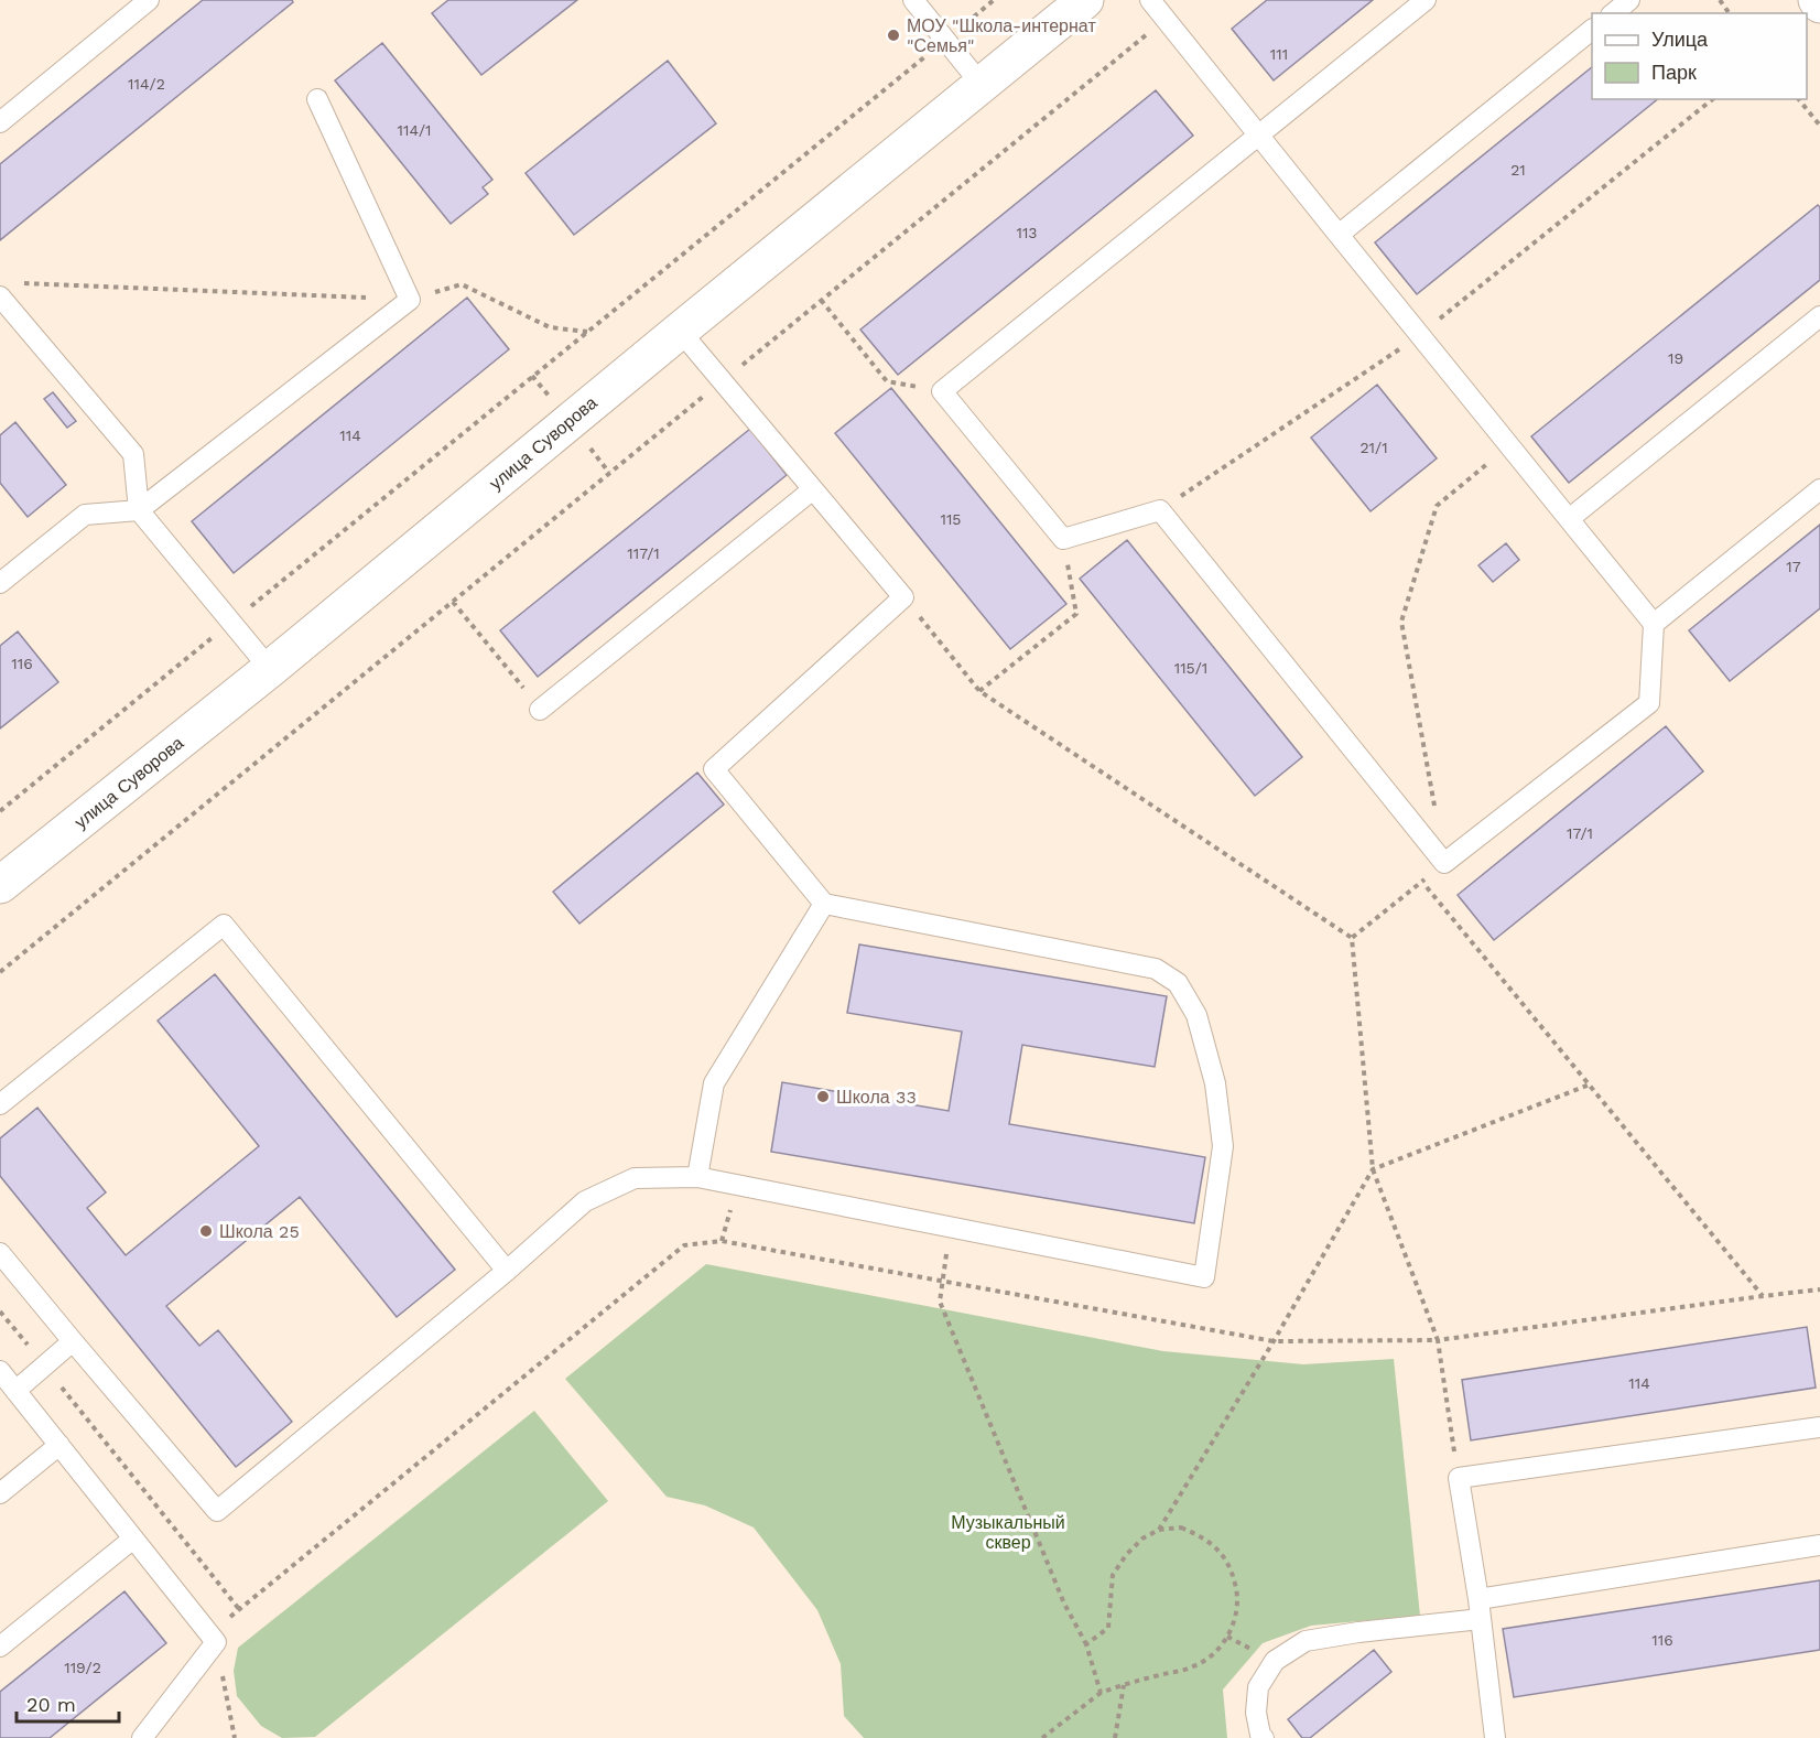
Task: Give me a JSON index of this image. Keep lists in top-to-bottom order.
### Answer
{
  "streets": {
    "main road": ["улица Суворова"]
  },
  "parks": ["Музыкальный сквер"],
  "places": ["МОУ \"Школа-интернат \"Семья\"", "Школа 33", "Школа 25"],
  "house_numbers": [
    "111",
    "114/2",
    "114/1",
    "21",
    "113",
    "19",
    "114",
    "21/1",
    "115",
    "117/1",
    "17",
    "116",
    "115/1",
    "17/1",
    "114",
    "116",
    "119/2"
  ],
  "legend": ["Улица", "Парк"],
  "scale_bar": "20 m"
}
